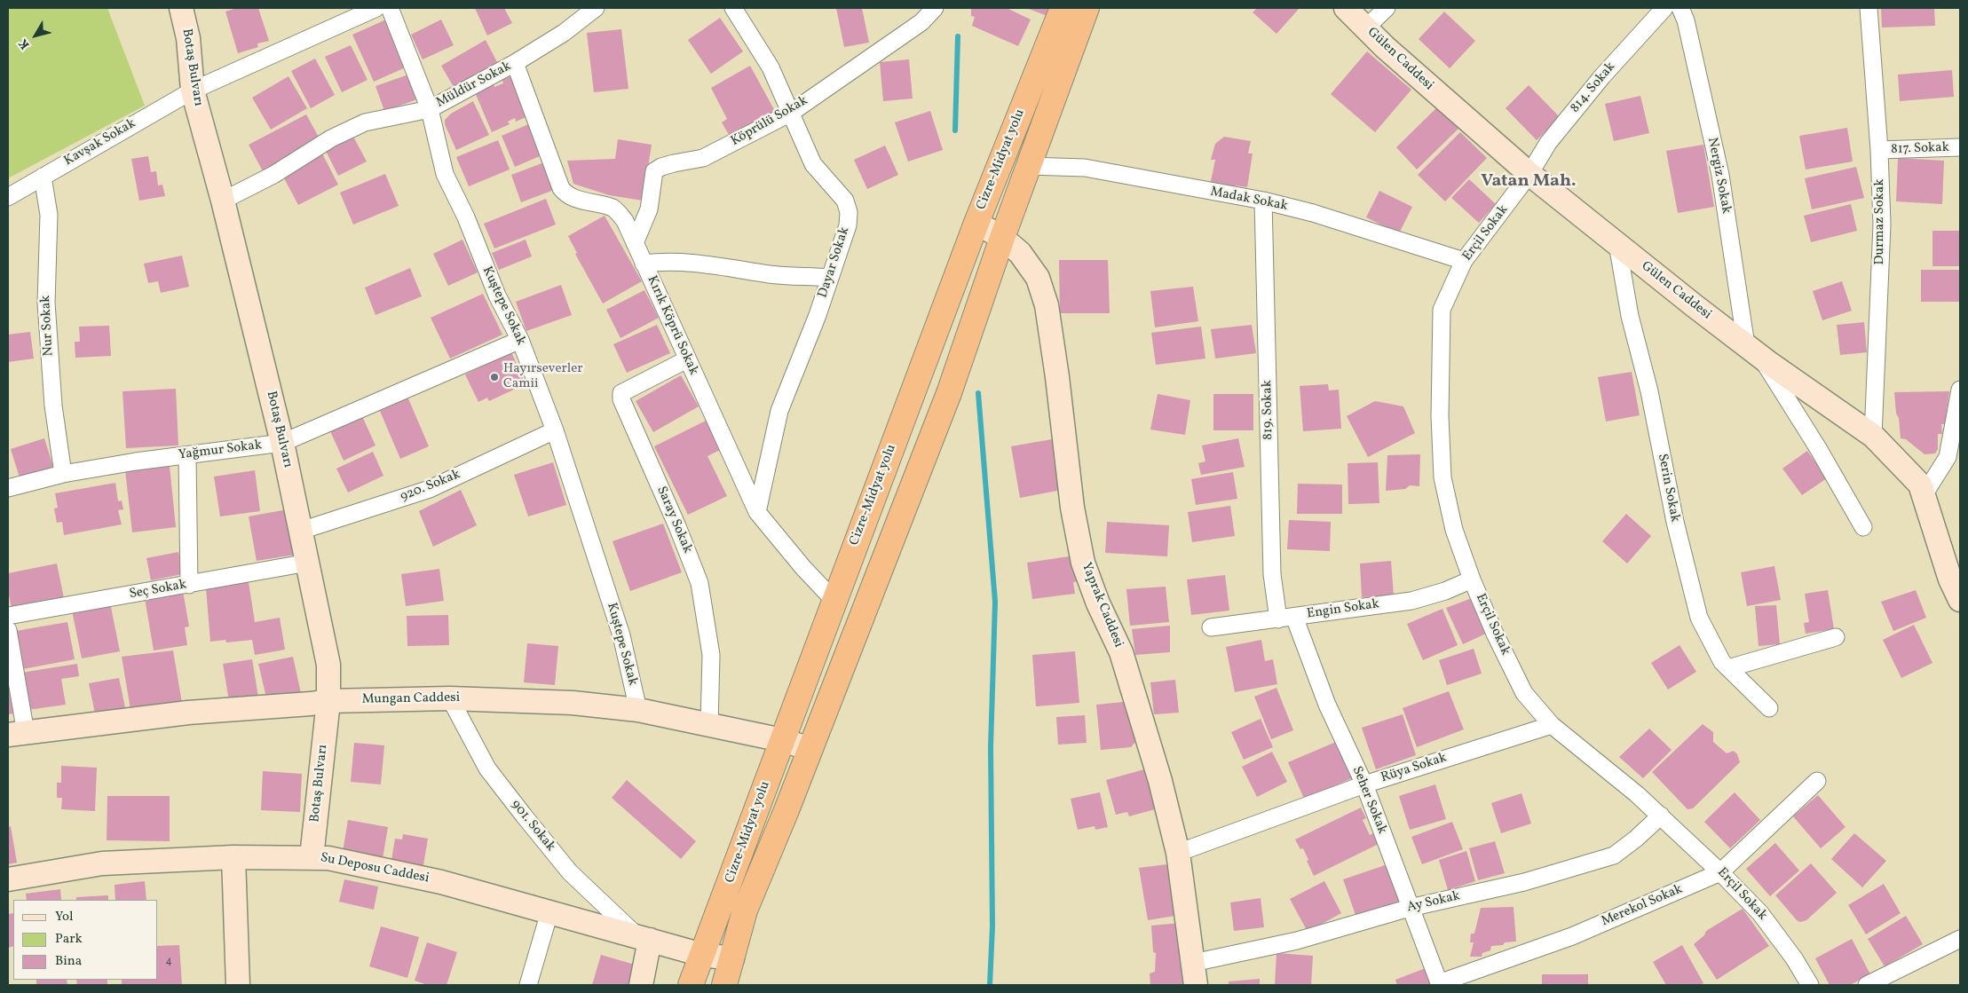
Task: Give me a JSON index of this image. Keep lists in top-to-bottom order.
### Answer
{
  "streets": {
    "highway": ["Cizre-Midyat yolu"],
    "street": [
      "Gülen Caddesi",
      "Botaş Bulvarı",
      "Müldür Sokak",
      "814. Sokak",
      "Köprülü Sokak",
      "Kavşak Sokak",
      "817. Sokak",
      "Nergiz Sokak",
      "Madak Sokak",
      "Durmaz Sokak",
      "Erçil Sokak",
      "Dayar Sokak",
      "Kuştepe Sokak",
      "Nur Sokak",
      "Kırık Köprü Sokak",
      "819. Sokak",
      "Yağmur Sokak",
      "920. Sokak",
      "Serin Sokak",
      "Saray Sokak",
      "Seç Sokak",
      "Yaprak Caddesi",
      "Engin Sokak",
      "Mungan Caddesi",
      "Rüya Sokak",
      "Seher Sokak",
      "901. Sokak",
      "Su Deposu Caddesi",
      "Ay Sokak",
      "Merekol Sokak"
    ]
  },
  "crossings": [
    ["Gülen Caddesi", "814. Sokak"],
    ["Gülen Caddesi", "Nergiz Sokak"],
    ["Gülen Caddesi", "Durmaz Sokak"],
    ["Gülen Caddesi", "Erçil Sokak"],
    ["Gülen Caddesi", "Serin Sokak"],
    ["Botaş Bulvarı", "Müldür Sokak"],
    ["Botaş Bulvarı", "Kavşak Sokak"],
    ["Botaş Bulvarı", "Yağmur Sokak"],
    ["Botaş Bulvarı", "920. Sokak"],
    ["Botaş Bulvarı", "Seç Sokak"],
    ["Botaş Bulvarı", "Mungan Caddesi"],
    ["Botaş Bulvarı", "Su Deposu Caddesi"],
    ["Müldür Sokak", "Kuştepe Sokak"],
    ["Müldür Sokak", "Kırık Köprü Sokak"],
    ["814. Sokak", "Erçil Sokak"],
    ["Köprülü Sokak", "Dayar Sokak"],
    ["Köprülü Sokak", "Kırık Köprü Sokak"],
    ["Kavşak Sokak", "Nur Sokak"],
    ["817. Sokak", "Durmaz Sokak"],
    ["Cizre-Midyat yolu", "Madak Sokak"],
    ["Cizre-Midyat yolu", "Kırık Köprü Sokak"],
    ["Cizre-Midyat yolu", "Yaprak Caddesi"],
    ["Cizre-Midyat yolu", "Mungan Caddesi"],
    ["Cizre-Midyat yolu", "Su Deposu Caddesi"],
    ["Madak Sokak", "Erçil Sokak"],
    ["Madak Sokak", "819. Sokak"],
    ["Erçil Sokak", "Engin Sokak"],
    ["Erçil Sokak", "Rüya Sokak"],
    ["Erçil Sokak", "Ay Sokak"],
    ["Erçil Sokak", "Merekol Sokak"],
    ["Dayar Sokak", "Kırık Köprü Sokak"],
    ["Kuştepe Sokak", "Yağmur Sokak"],
    ["Kuştepe Sokak", "920. Sokak"],
    ["Kuştepe Sokak", "Mungan Caddesi"],
    ["Nur Sokak", "Yağmur Sokak"],
    ["Kırık Köprü Sokak", "Saray Sokak"],
    ["819. Sokak", "Engin Sokak"],
    ["819. Sokak", "Seher Sokak"],
    ["Saray Sokak", "Mungan Caddesi"],
    ["Yaprak Caddesi", "Rüya Sokak"],
    ["Yaprak Caddesi", "Ay Sokak"],
    ["Engin Sokak", "Seher Sokak"],
    ["Mungan Caddesi", "901. Sokak"],
    ["Rüya Sokak", "Seher Sokak"],
    ["Seher Sokak", "Ay Sokak"],
    ["Seher Sokak", "Merekol Sokak"],
    ["901. Sokak", "Su Deposu Caddesi"]
  ],
  "districts": ["Vatan Mah."],
  "places": ["Hayırseverler Camii"],
  "house_numbers": ["4"],
  "legend": ["Yol", "Park", "Bina"],
  "north": "bottom left"
}
